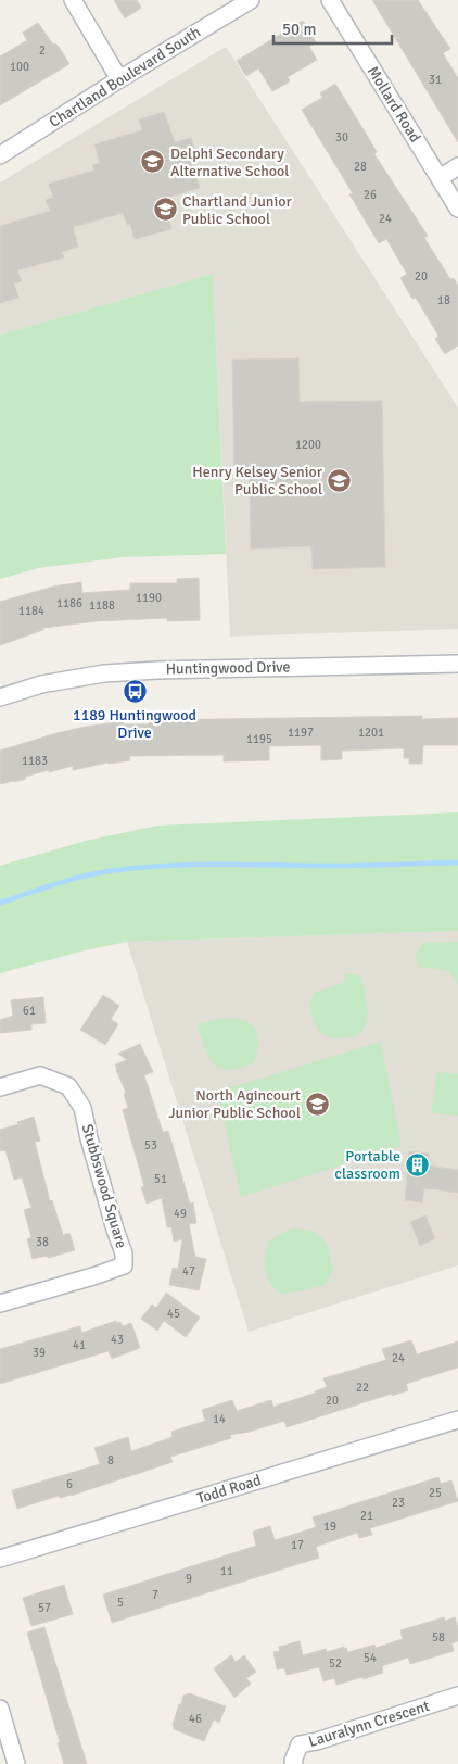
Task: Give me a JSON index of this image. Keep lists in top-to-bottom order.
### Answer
{
  "streets": {
    "street": [
      "Chartland Boulevard South",
      "Mollard Road",
      "Huntingwood Drive",
      "Stubbswood Square",
      "Todd Road",
      "Lauralynn Crescent"
    ]
  },
  "places": {
    "school or university": [
      "Delphi Secondary Alternative School",
      "Chartland Junior Public School",
      "Henry Kelsey Senior Public School",
      "North Agincourt Junior Public School"
    ],
    "bus stop": ["1189 Huntingwood Drive"],
    "building": ["Portable classroom"]
  },
  "house_numbers": [
    "2",
    "100",
    "31",
    "30",
    "28",
    "26",
    "24",
    "20",
    "18",
    "1200",
    "1190",
    "1186",
    "1188",
    "1184",
    "1197",
    "1201",
    "1195",
    "1183",
    "61",
    "53",
    "51",
    "49",
    "38",
    "47",
    "45",
    "43",
    "41",
    "39",
    "24",
    "22",
    "20",
    "14",
    "8",
    "6",
    "25",
    "23",
    "21",
    "19",
    "17",
    "11",
    "9",
    "7",
    "5",
    "57",
    "58",
    "54",
    "52",
    "46"
  ],
  "scale_bar": "50 m"
}
